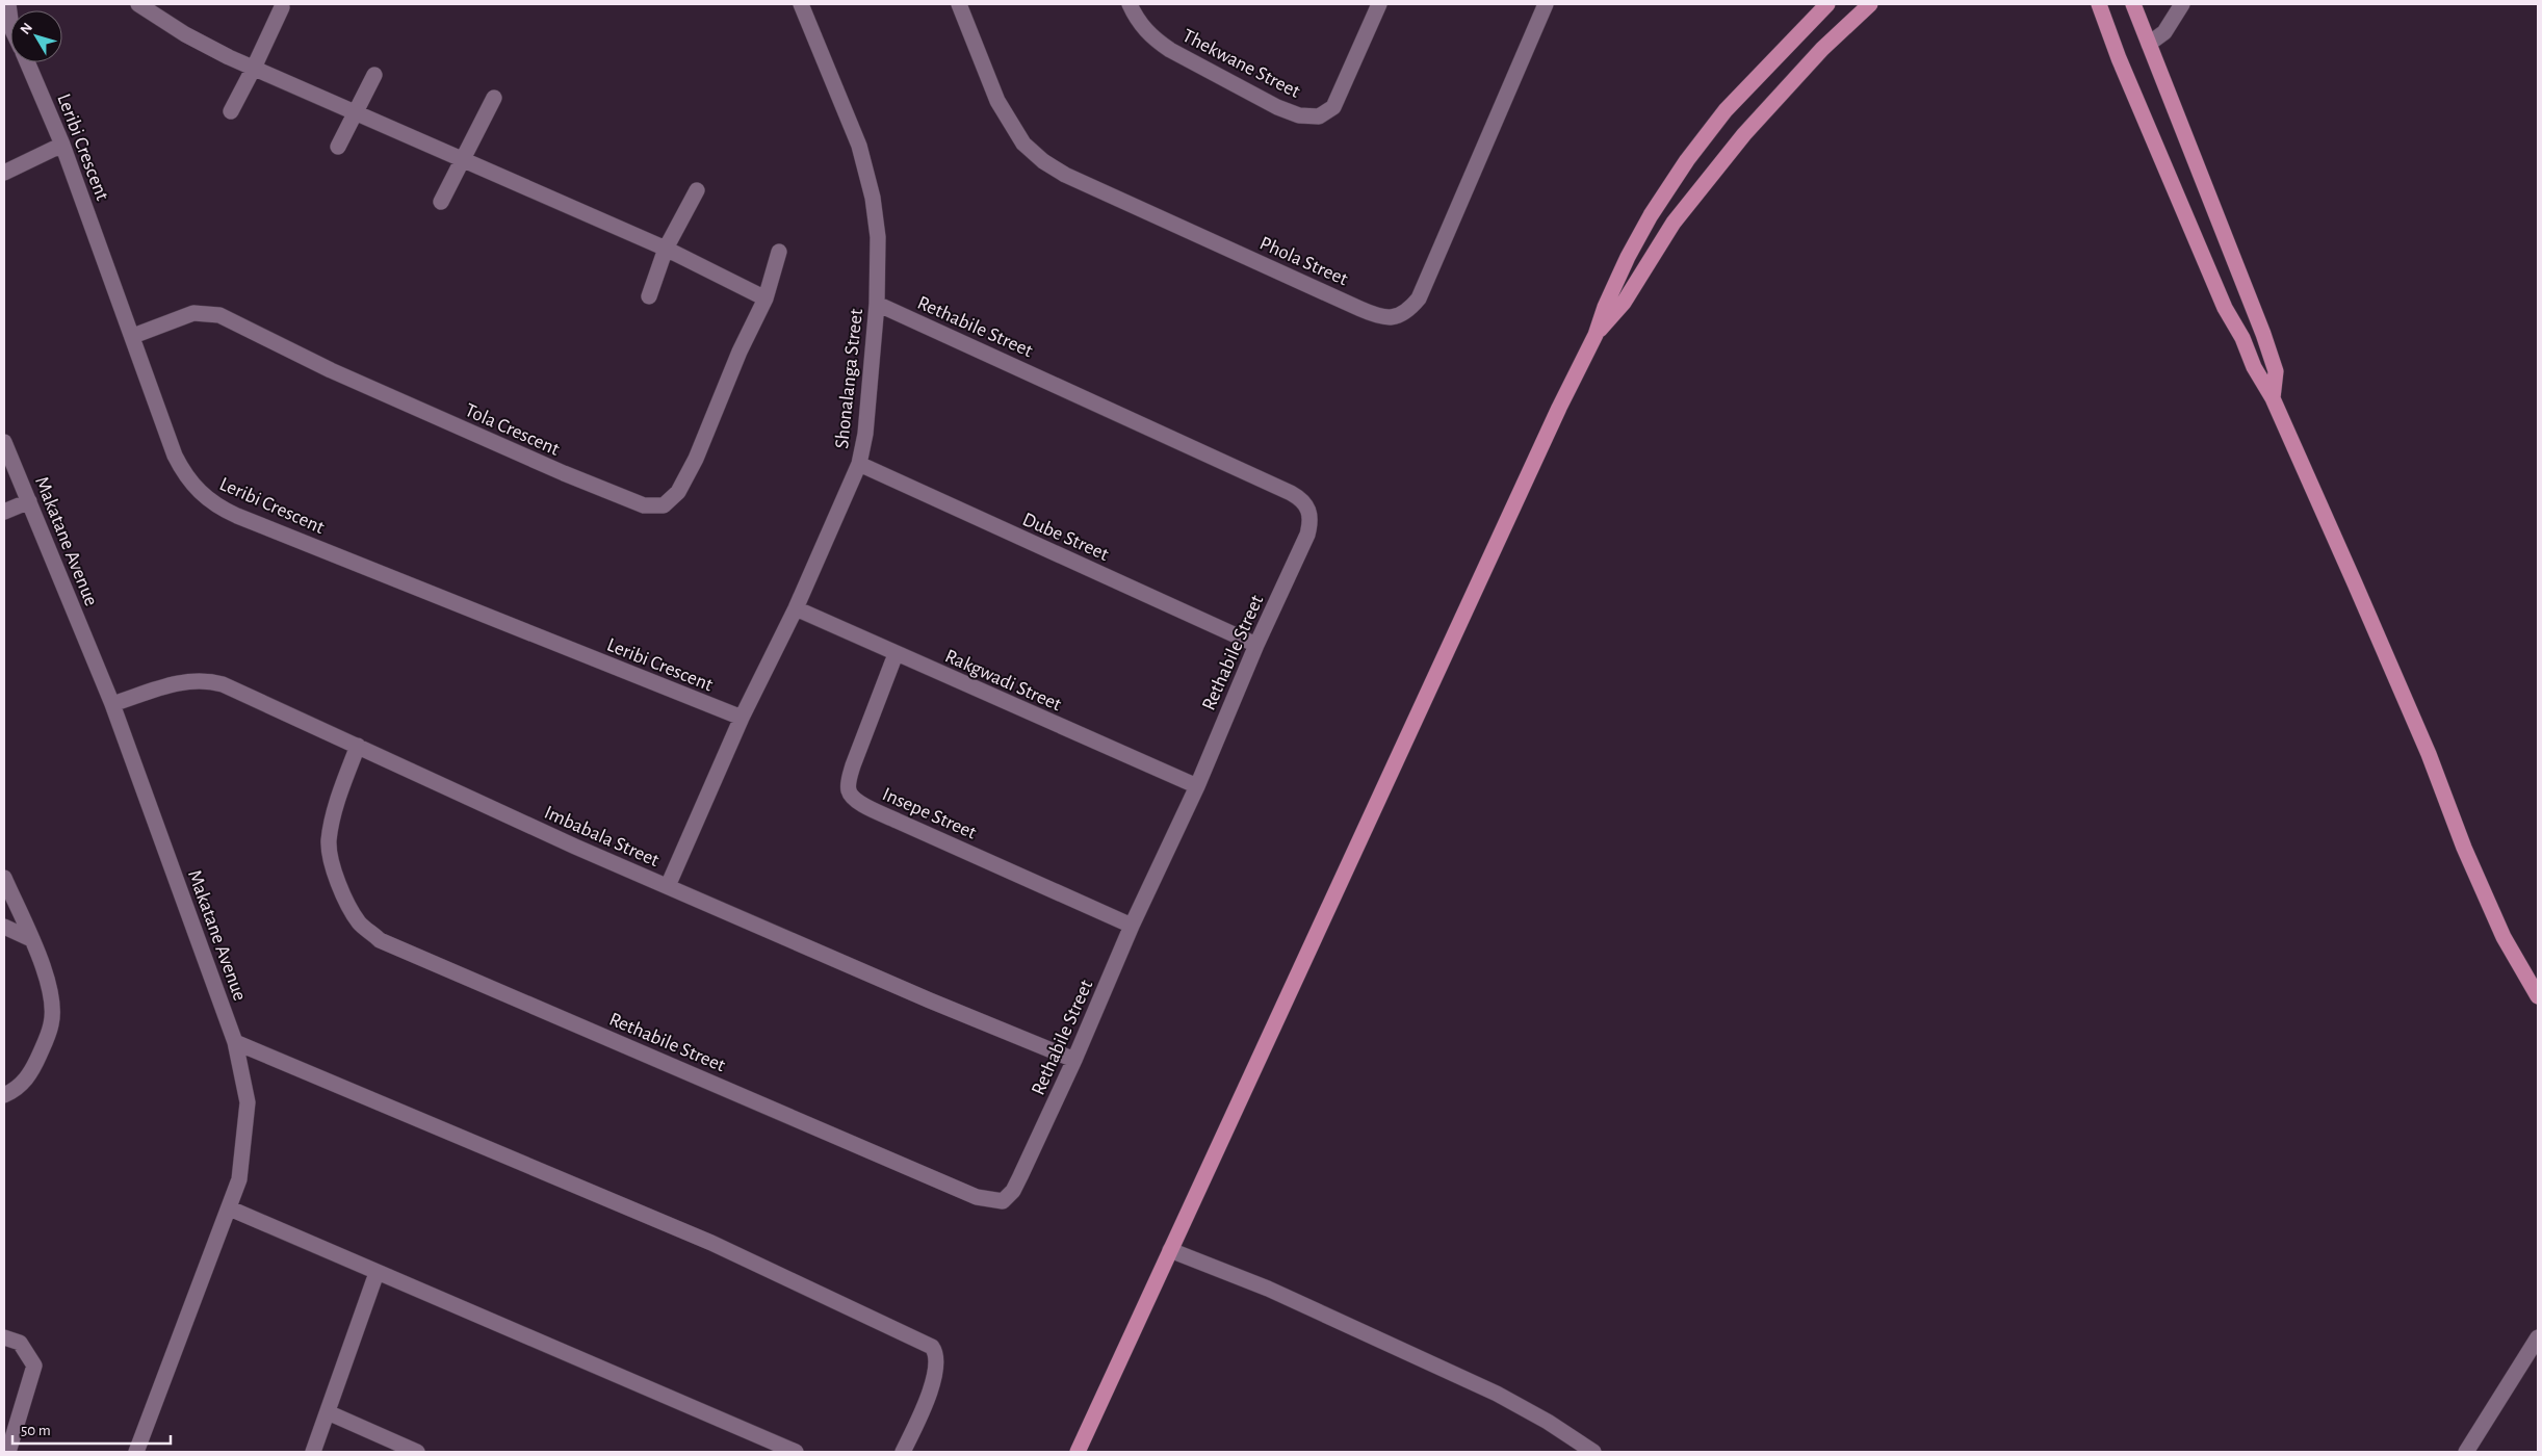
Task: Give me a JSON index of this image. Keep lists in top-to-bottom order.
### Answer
{
  "streets": {
    "street": [
      "Thekwane Street",
      "Leribi Crescent",
      "Phola Street",
      "Rethabile Street",
      "Shonalanga Street",
      "Tola Crescent",
      "Dube Street",
      "Makatane Avenue",
      "Rakgwadi Street",
      "Insepe Street",
      "Imbabala Street"
    ]
  },
  "crossings": [
    ["Leribi Crescent", "Shonalanga Street"],
    ["Leribi Crescent", "Tola Crescent"],
    ["Rethabile Street", "Shonalanga Street"],
    ["Rethabile Street", "Dube Street"],
    ["Rethabile Street", "Rakgwadi Street"],
    ["Rethabile Street", "Insepe Street"],
    ["Rethabile Street", "Imbabala Street"],
    ["Shonalanga Street", "Dube Street"],
    ["Shonalanga Street", "Rakgwadi Street"],
    ["Shonalanga Street", "Imbabala Street"],
    ["Makatane Avenue", "Imbabala Street"],
    ["Rakgwadi Street", "Insepe Street"]
  ],
  "scale_bar": "50 m",
  "north": "top left"
}
